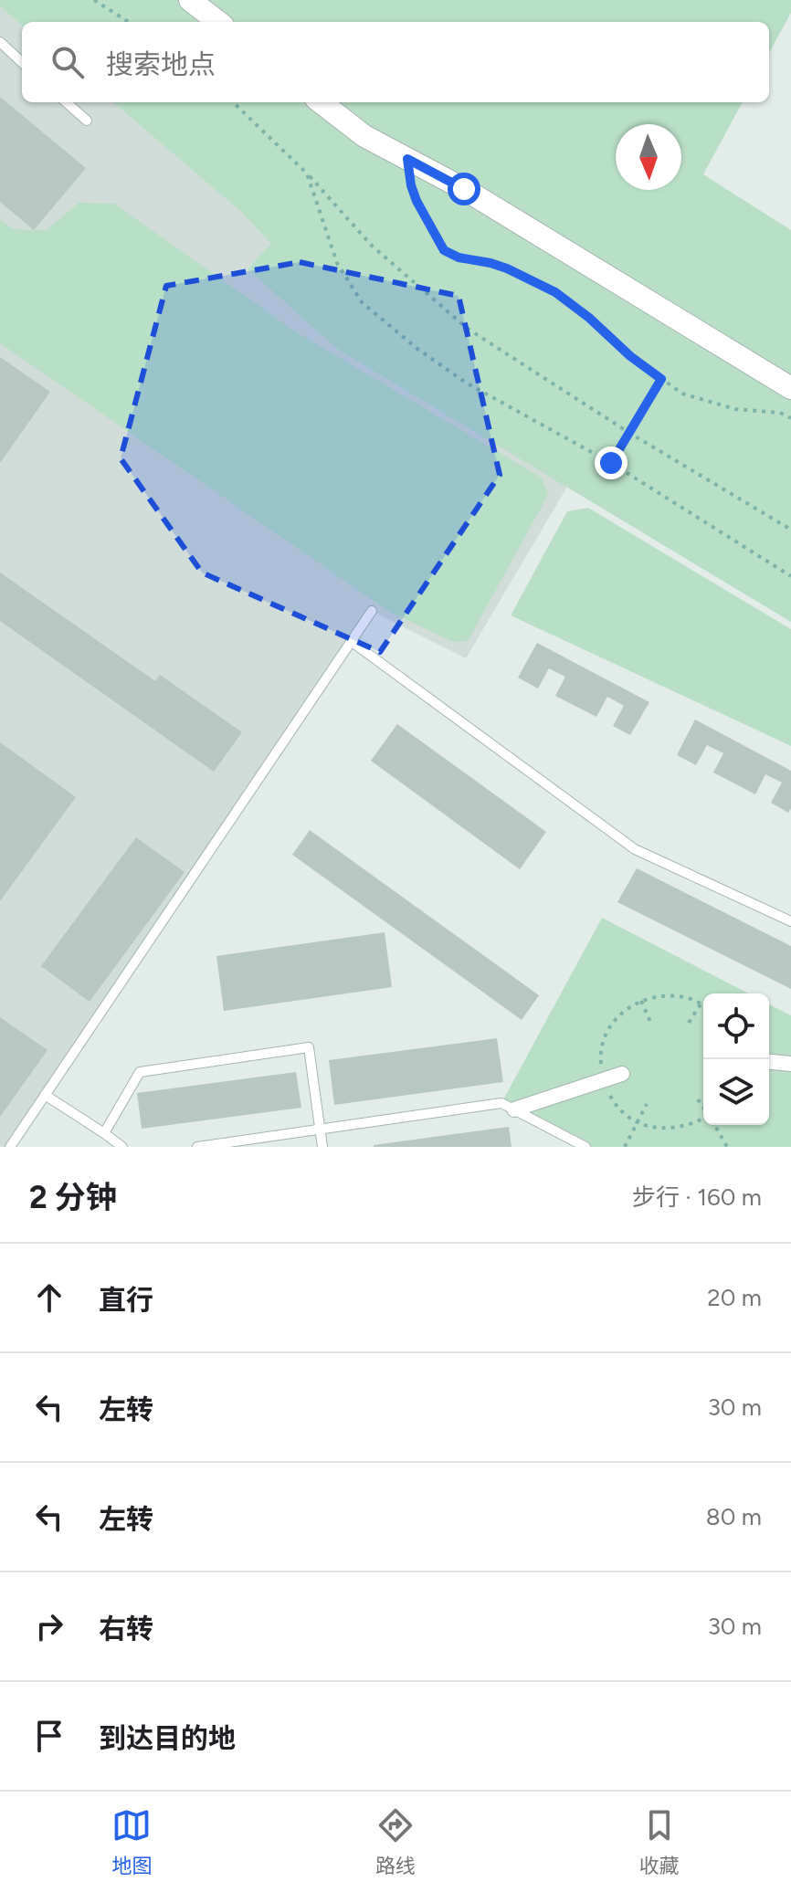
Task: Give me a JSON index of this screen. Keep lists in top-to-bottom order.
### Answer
{
  "north": "bottom",
  "page": {
    "search": "搜索地点",
    "heading": ["2 分钟", "步行 · 160 m"],
    "list": [
      ["直行", "20 m"],
      ["左转", "30 m"],
      ["左转", "80 m"],
      ["右转", "30 m"],
      "到达目的地"
    ],
    "nav": ["地图", "路线", "收藏"]
  }
}
